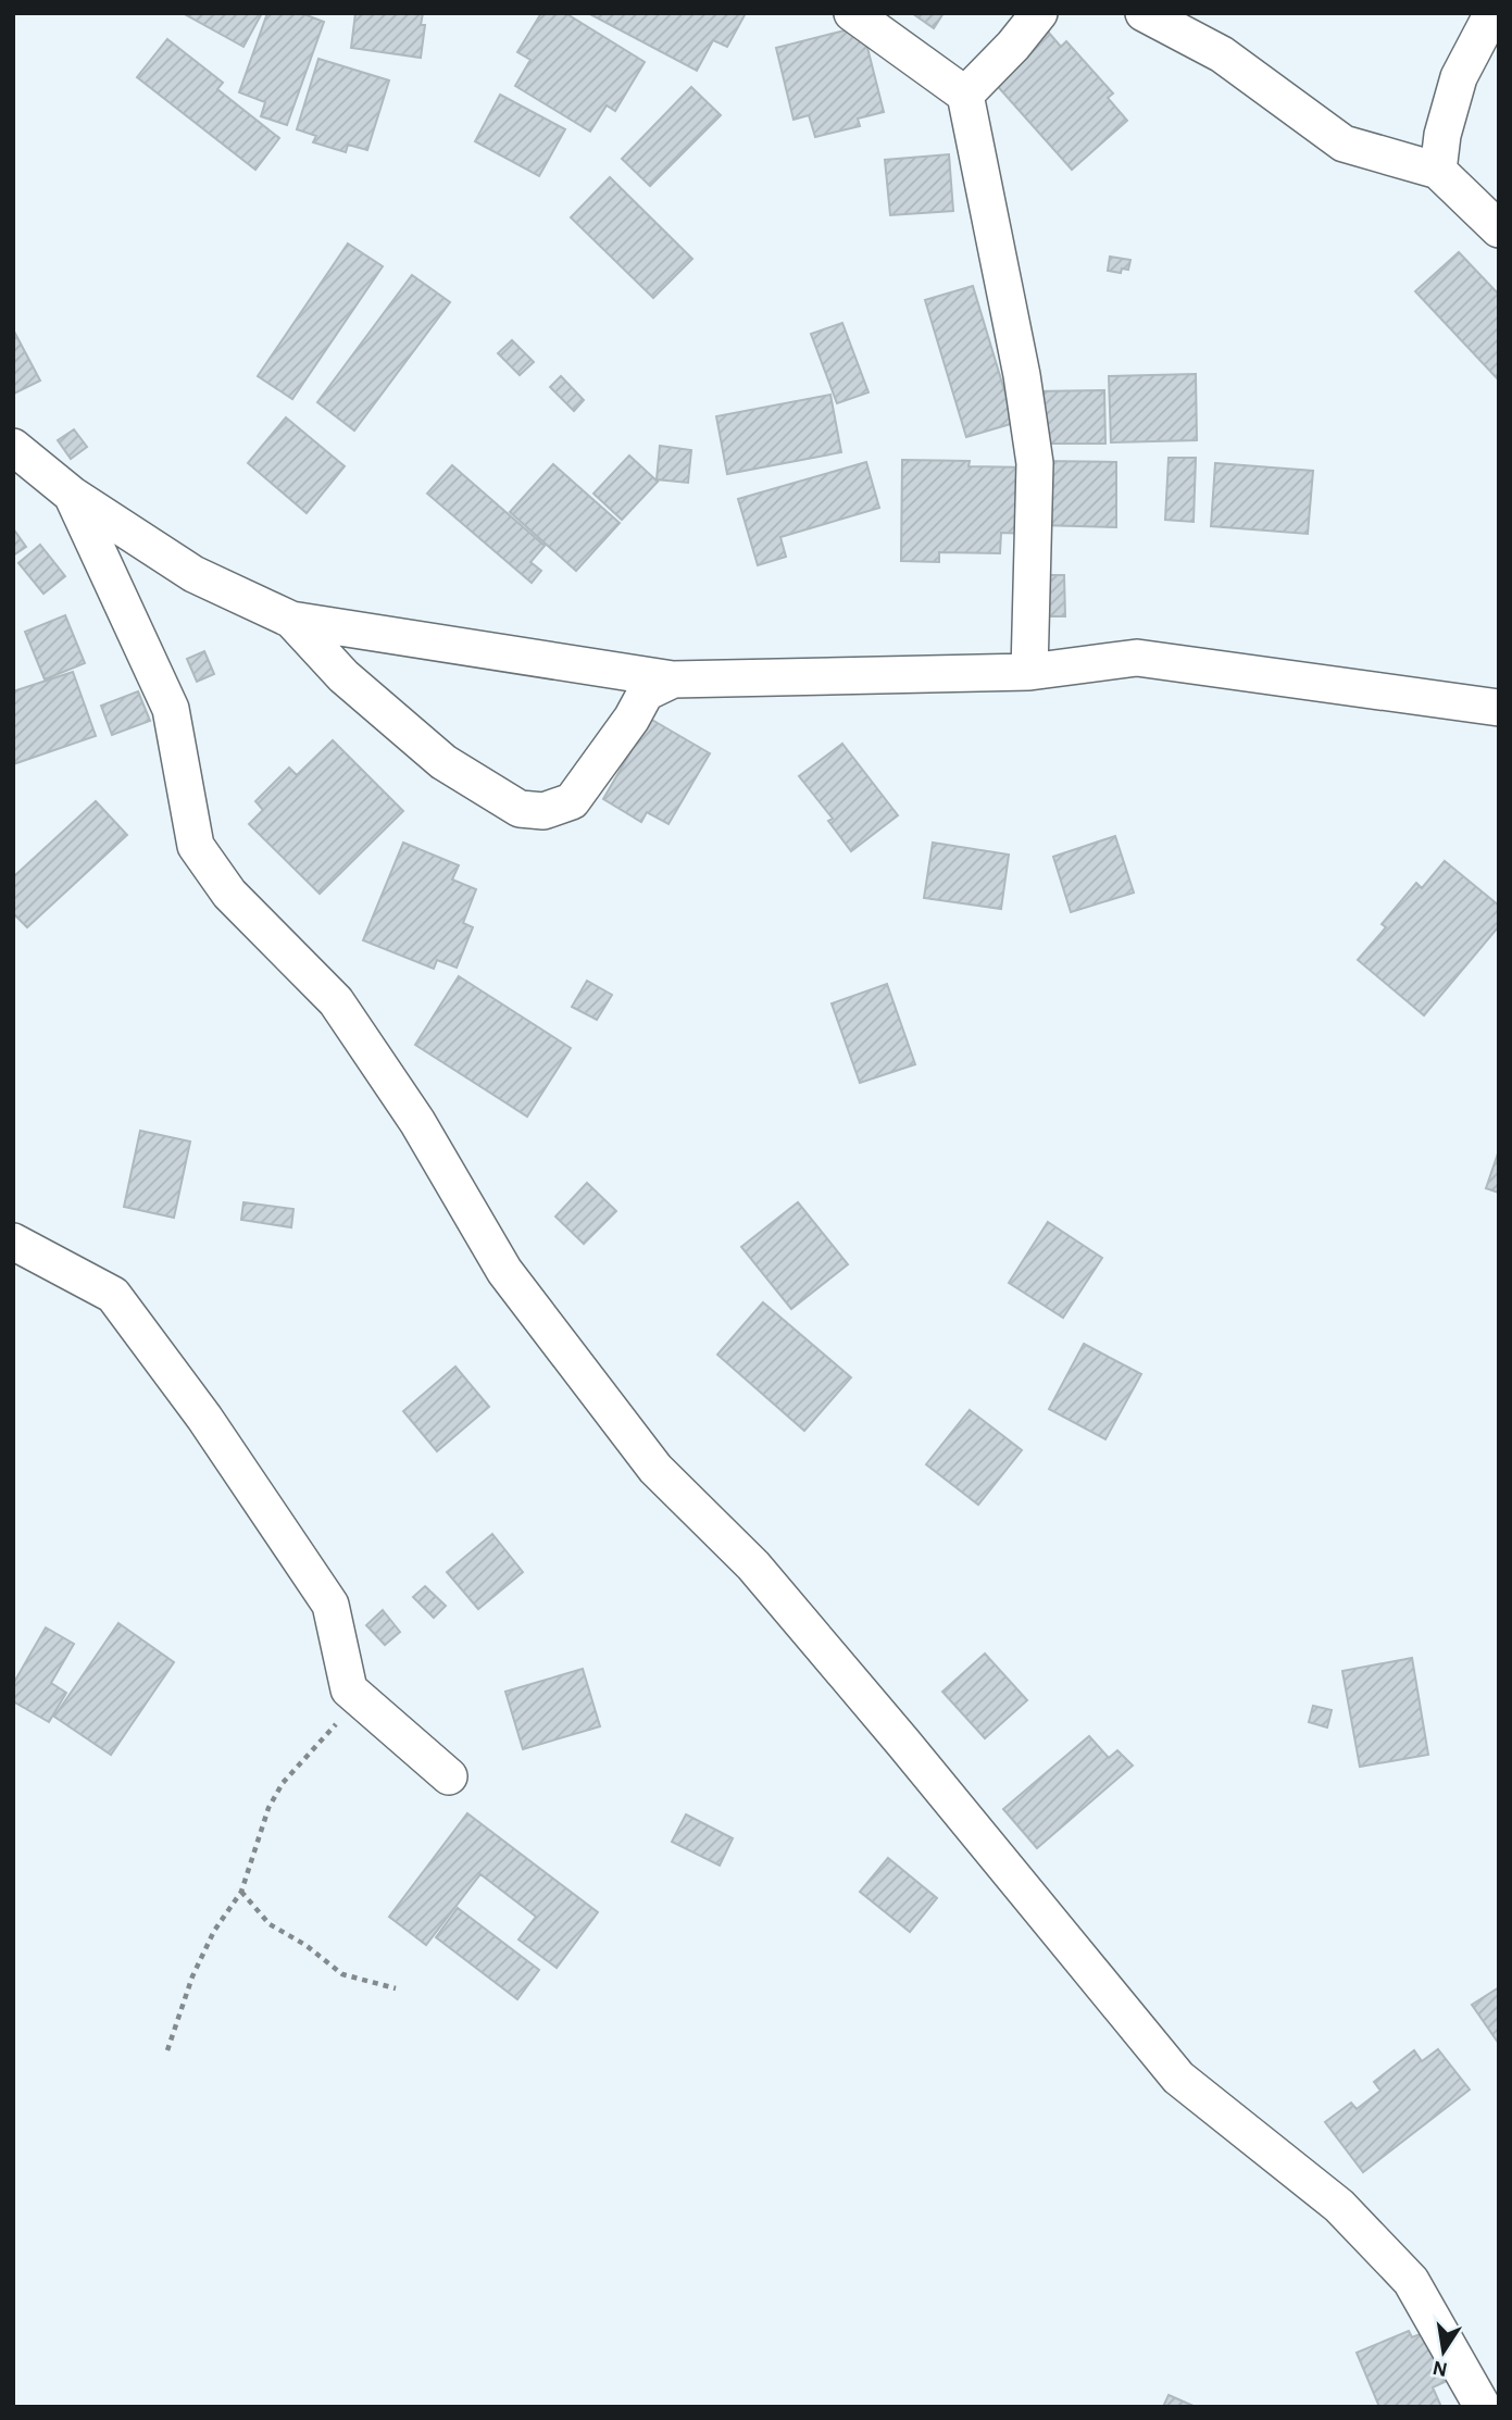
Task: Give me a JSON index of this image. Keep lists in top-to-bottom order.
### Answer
{
  "north": "bottom"
}
